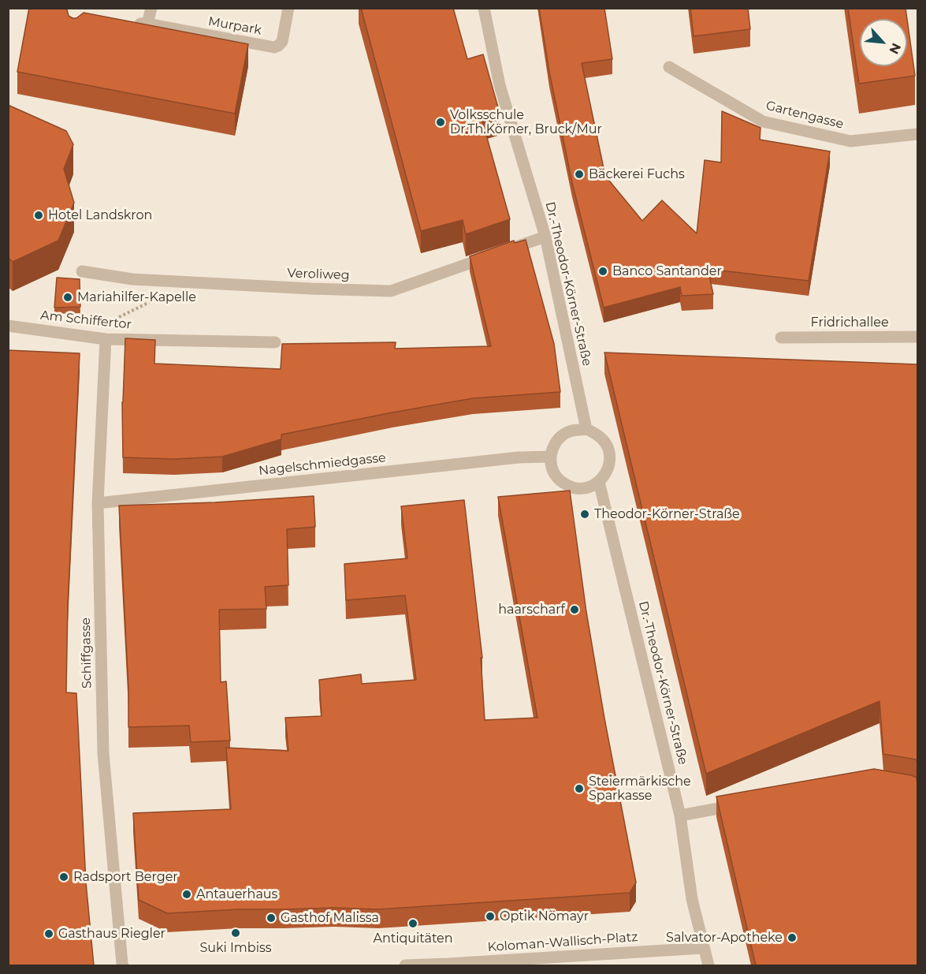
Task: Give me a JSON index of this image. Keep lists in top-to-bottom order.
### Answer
{
  "streets": {
    "street": [
      "Murpark",
      "Gartengasse",
      "Veroliweg",
      "Dr.-Theodor-Körner-Straße",
      "Am Schiffertor",
      "Fridrichallee",
      "Nagelschmiedgasse",
      "Schiffgasse",
      "Koloman-Wallisch-Platz"
    ]
  },
  "crossings": [
    ["Veroliweg", "Dr.-Theodor-Körner-Straße"],
    ["Dr.-Theodor-Körner-Straße", "Nagelschmiedgasse"],
    ["Dr.-Theodor-Körner-Straße", "Koloman-Wallisch-Platz"],
    ["Am Schiffertor", "Schiffgasse"],
    ["Nagelschmiedgasse", "Schiffgasse"]
  ],
  "places": [
    "Volksschule Dr.Th.Körner, Bruck/Mur",
    "Bäckerei Fuchs",
    "Hotel Landskron",
    "Banco Santander",
    "Mariahilfer-Kapelle",
    "Theodor-Körner-Straße",
    "haarscharf",
    "Steiermärkische Sparkasse",
    "Radsport Berger",
    "Antauerhaus",
    "Optik Nömayr",
    "Gasthof Malissa",
    "Antiquitäten",
    "Suki Imbiss",
    "Gasthaus Riegler",
    "Salvator-Apotheke"
  ],
  "north": "bottom right"
}
